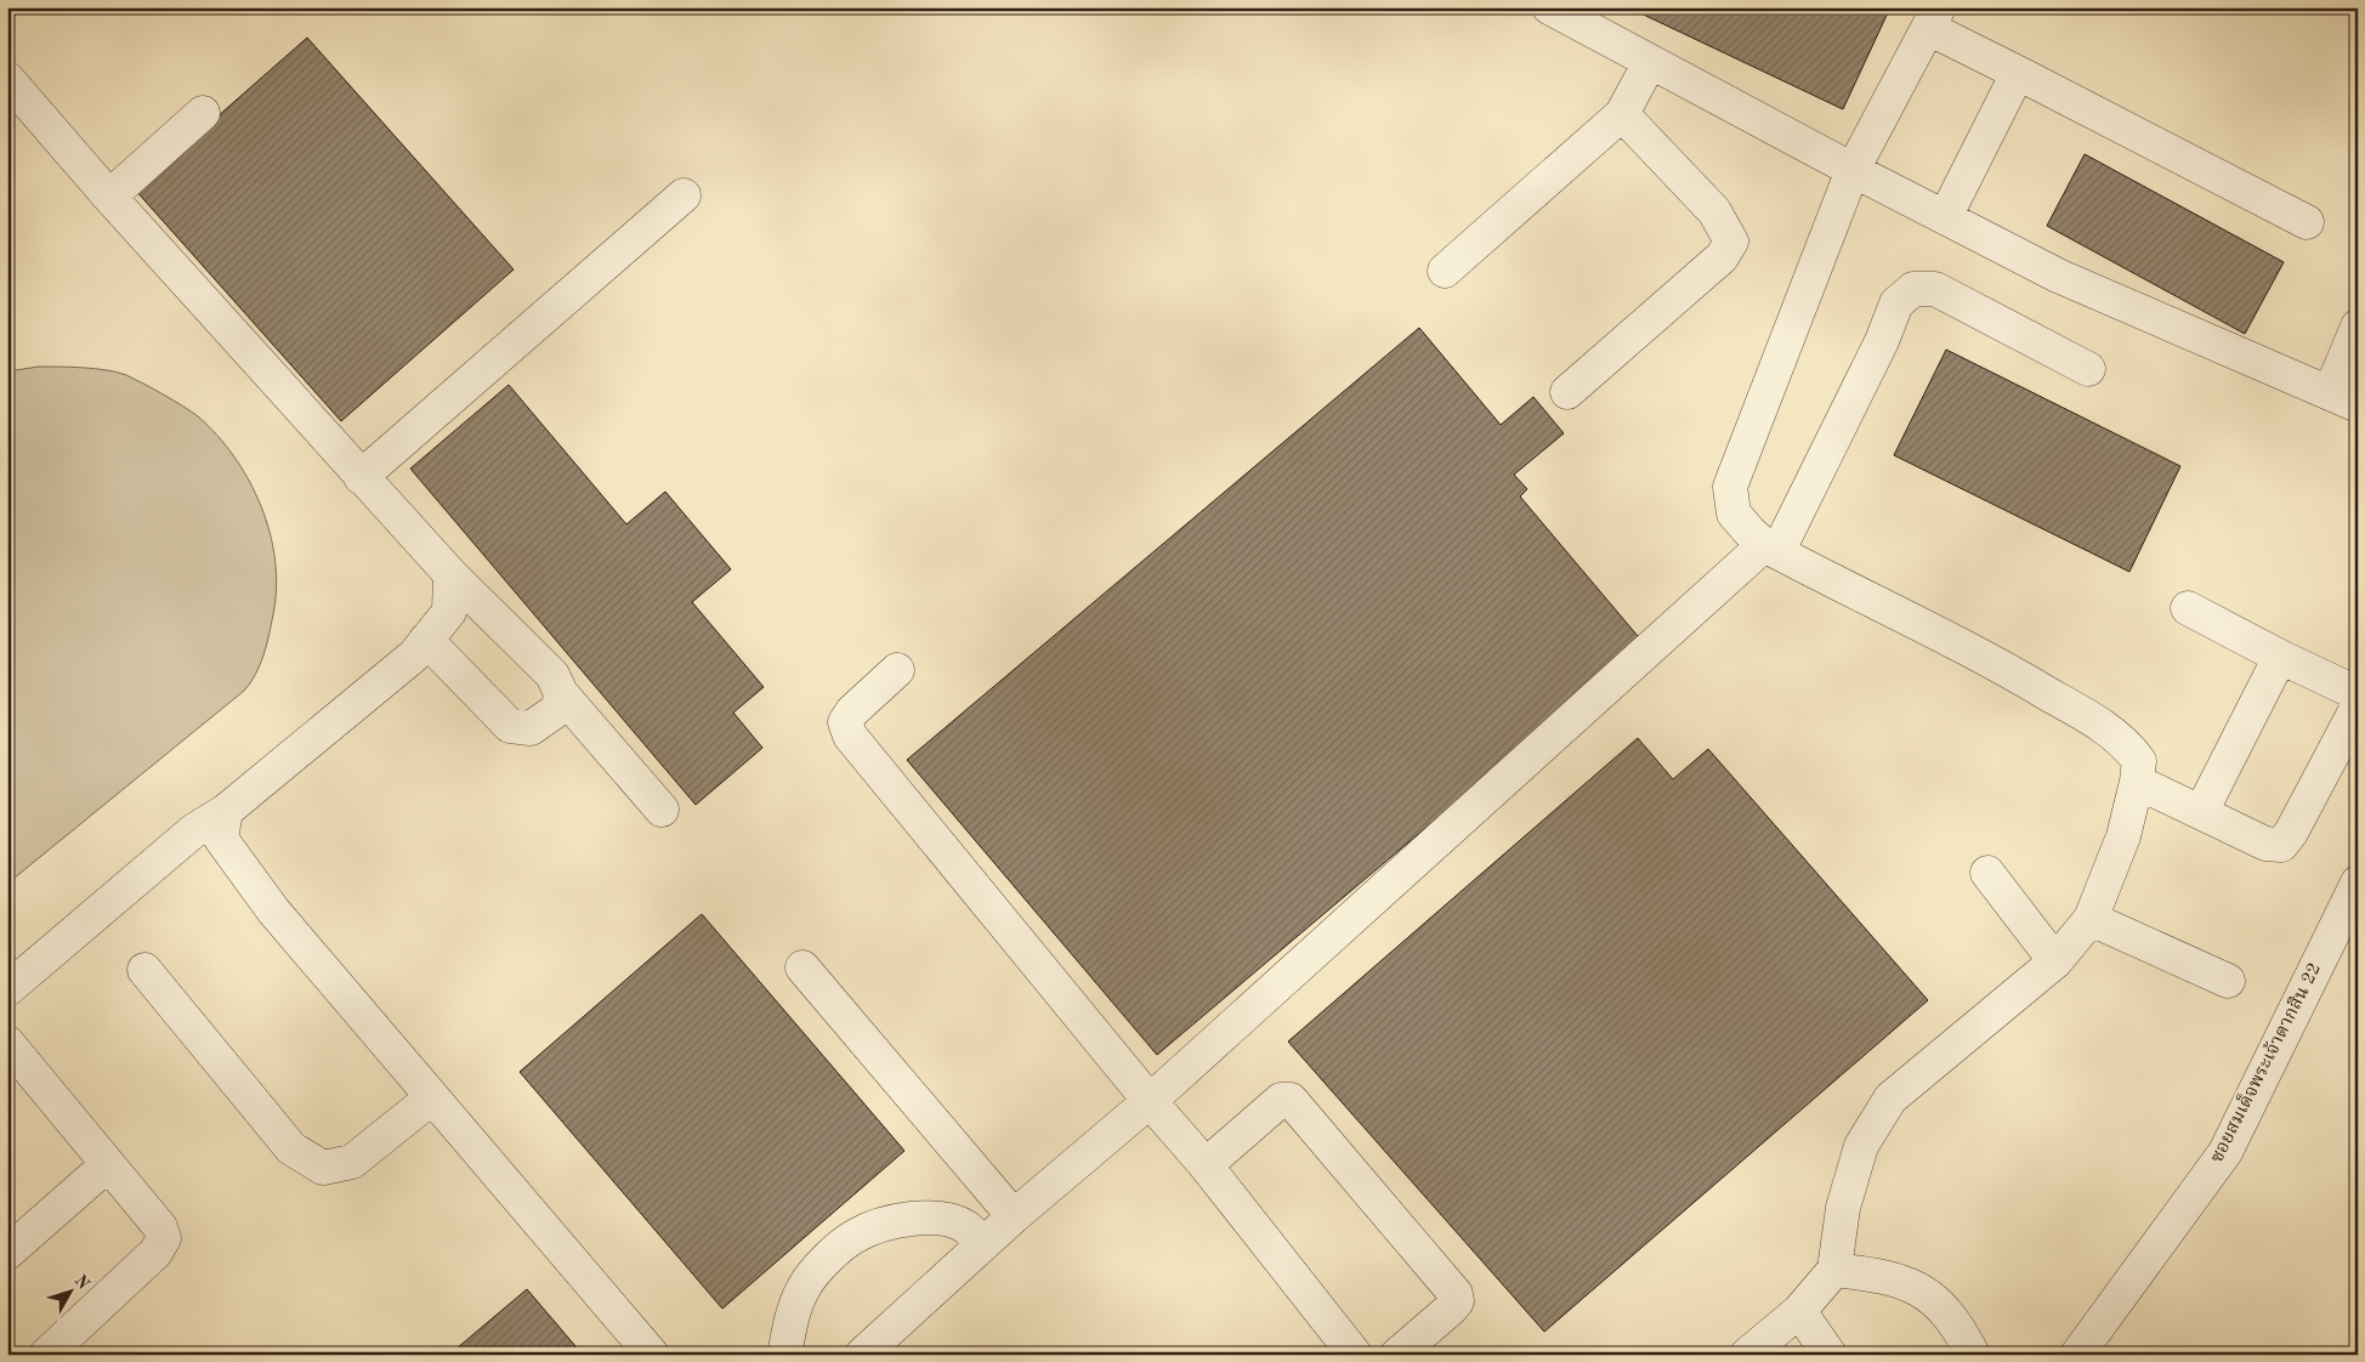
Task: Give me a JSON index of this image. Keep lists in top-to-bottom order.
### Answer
{
  "streets": {
    "street": ["ซอยสมเด็จพระเจ้าตากสิน 22"]
  },
  "north": "top right"
}
